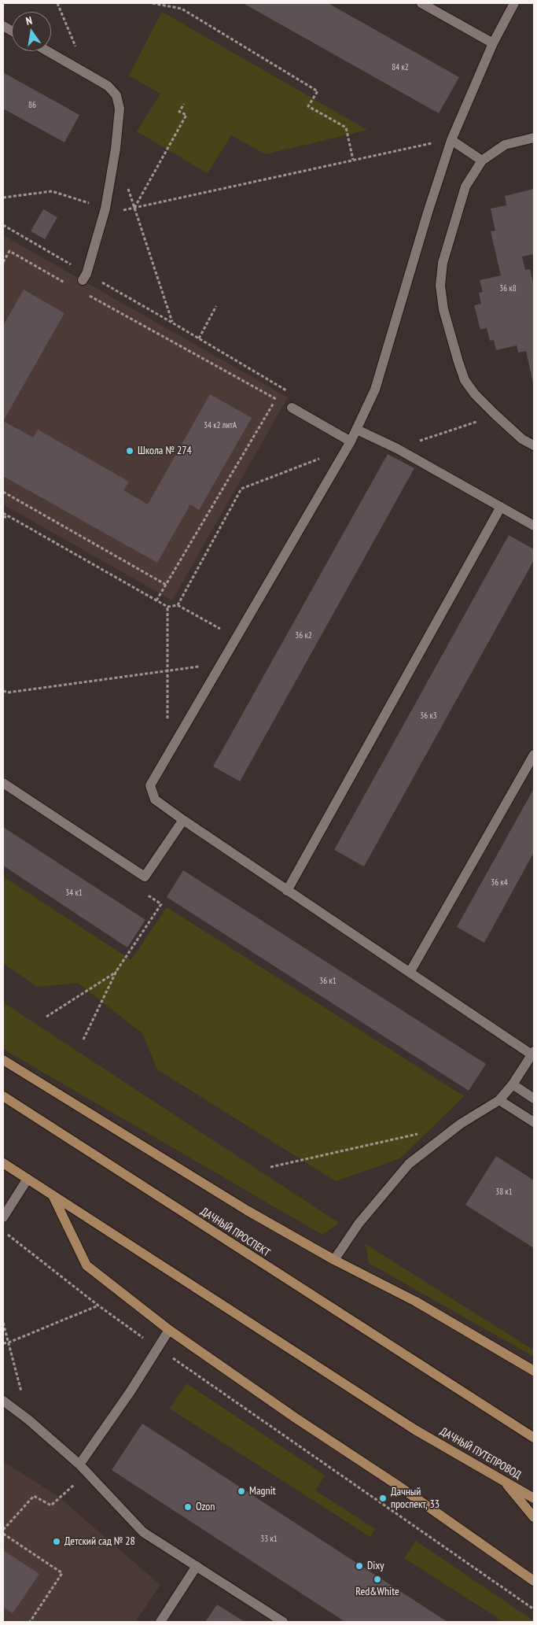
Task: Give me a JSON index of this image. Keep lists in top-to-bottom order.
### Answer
{
  "streets": {
    "main road": ["ДАЧНЫЙ ПРОСПЕКТ", "ДАЧНЫЙ ПУТЕПРОВОД"]
  },
  "places": [
    "Школа № 274",
    "Magnit",
    "Дачный проспект, 33",
    "Ozon",
    "Детский сад № 28",
    "Dixy",
    "Red&White"
  ],
  "house_numbers": [
    "84 к2",
    "86",
    "36 к8",
    "34 к2 литА",
    "36 к2",
    "36 к3",
    "36 к4",
    "34 к1",
    "36 к1",
    "38 к1",
    "33 к1"
  ],
  "north": "top"
}
